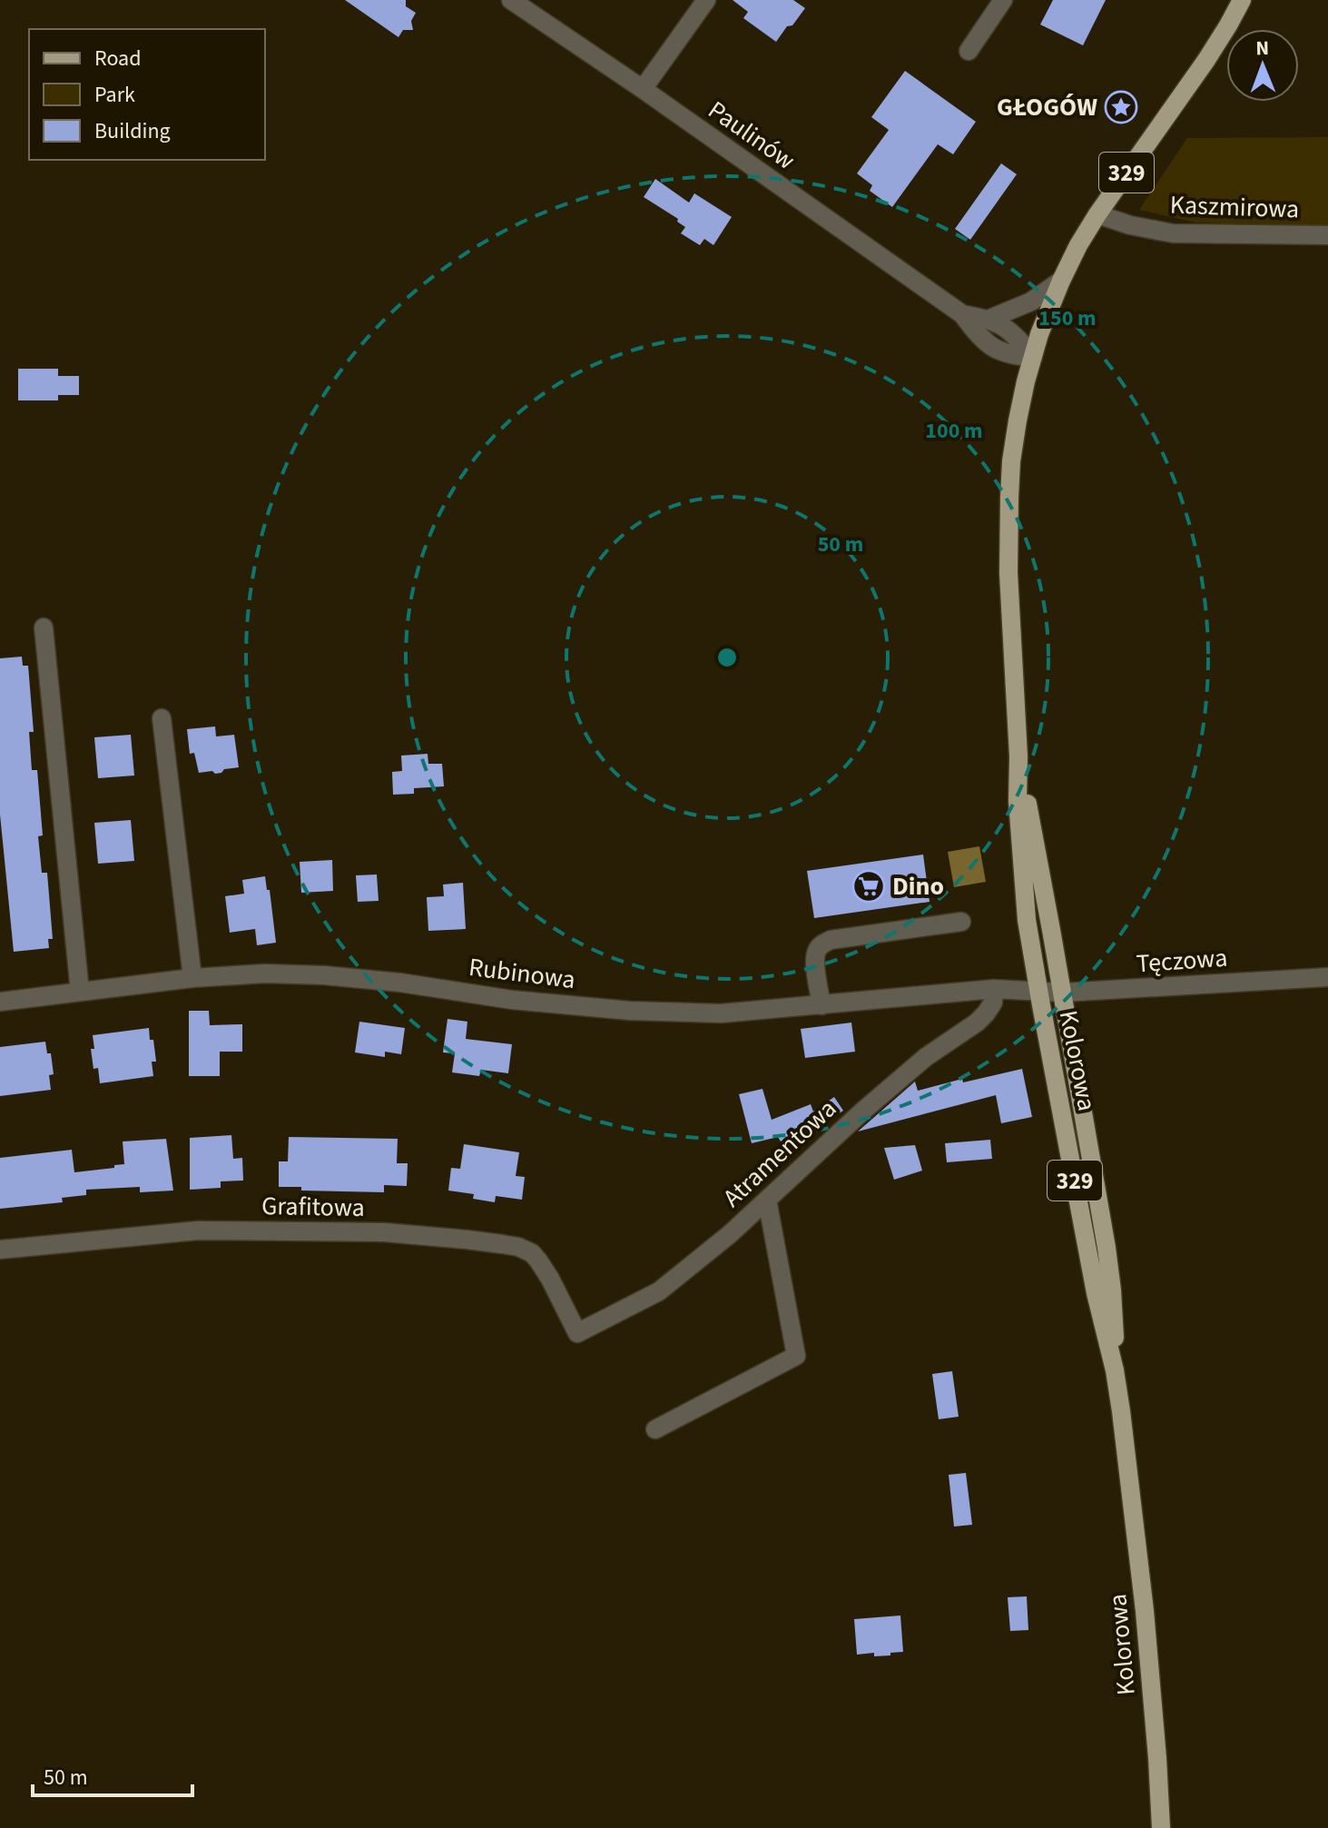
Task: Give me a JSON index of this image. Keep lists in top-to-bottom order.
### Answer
{
  "streets": {
    "main road": ["329", "Kolorowa"],
    "street": [
      "Paulinów",
      "Kaszmirowa",
      "Tęczowa",
      "Rubinowa",
      "Atramentowa",
      "Grafitowa"
    ]
  },
  "crossings": [
    ["Paulinów", "329"],
    ["Paulinów", "Kolorowa"],
    ["329", "Kaszmirowa"],
    ["329", "Kolorowa"],
    ["Tęczowa", "Rubinowa"],
    ["Tęczowa", "Kolorowa"],
    ["Rubinowa", "Kolorowa"],
    ["Rubinowa", "Atramentowa"],
    ["Atramentowa", "Grafitowa"]
  ],
  "places": {
    "place": ["GŁOGÓW"],
    "supermarket": ["Dino"]
  },
  "legend": ["Road", "Park", "Building"],
  "scale_bar": "50 m",
  "north": "top",
  "rings": ["150 m", "100 m", "50 m"]
}
